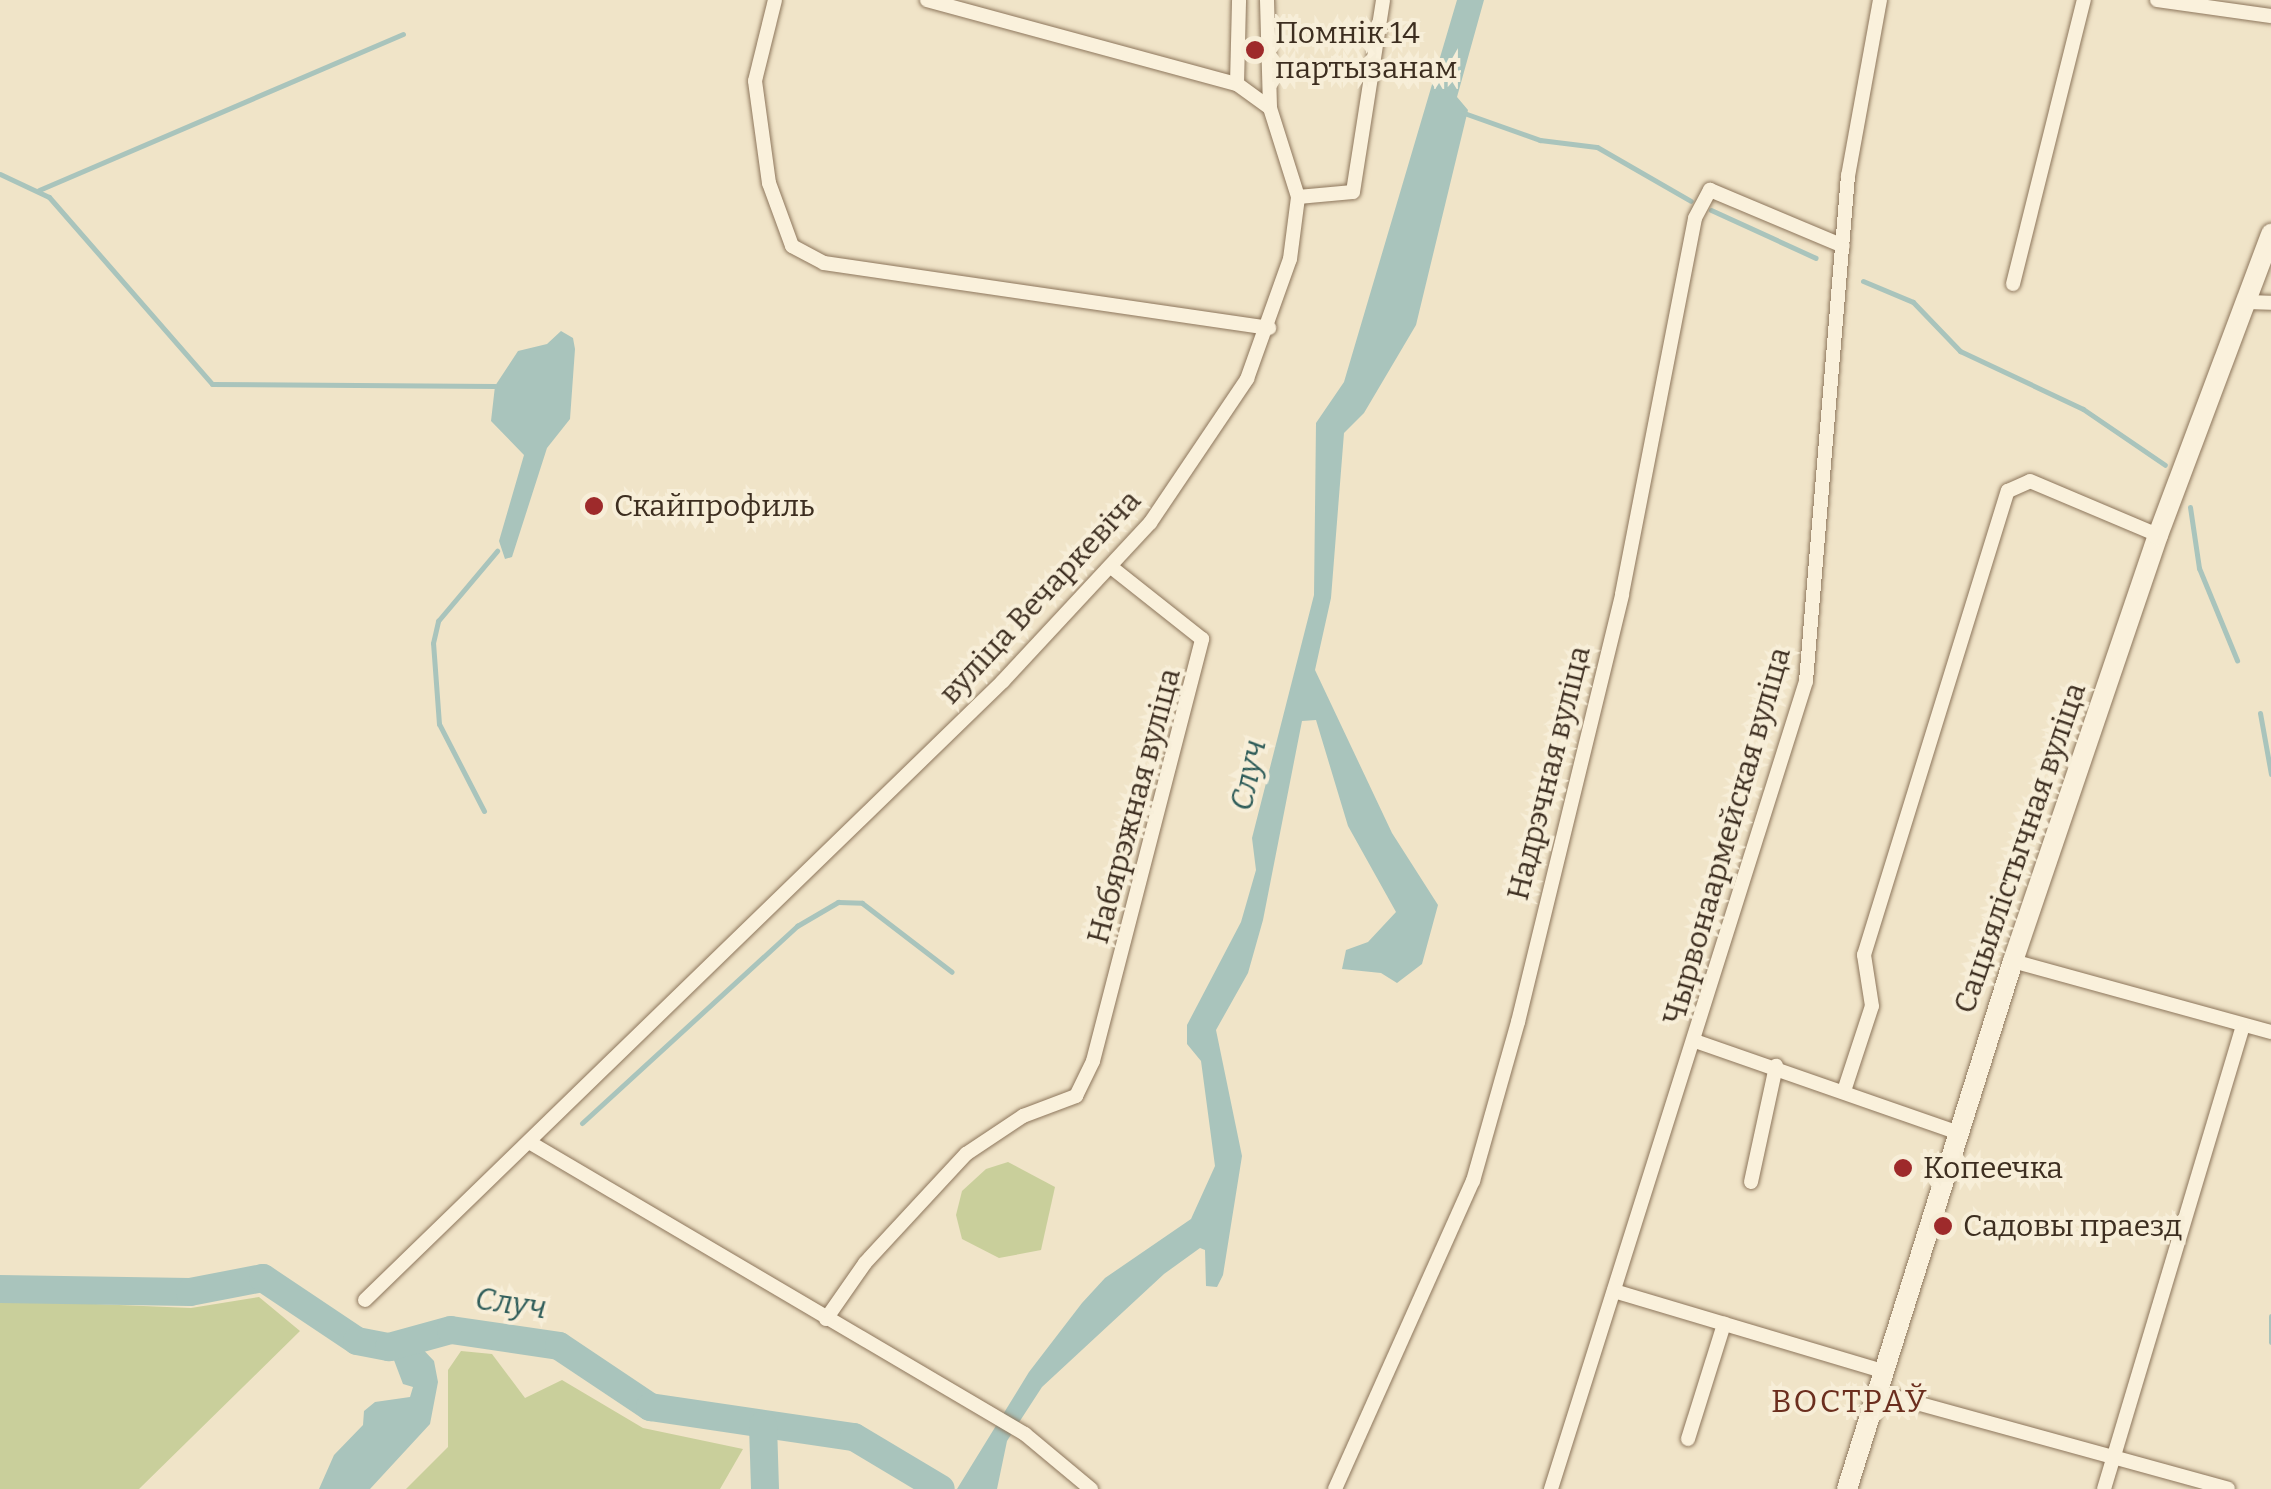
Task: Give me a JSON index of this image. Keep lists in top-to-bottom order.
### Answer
{
  "streets": {
    "main road": ["Сацыялістычная вуліца"],
    "street": [
      "вуліца Вечаркевіча",
      "Надрэчная вуліца",
      "Набярэжная вуліца",
      "Чырвонаармейская вуліца"
    ]
  },
  "crossings": [
    ["вуліца Вечаркевіча", "Набярэжная вуліца"],
    ["Надрэчная вуліца", "Чырвонаармейская вуліца"]
  ],
  "districts": ["ВОСТРАЎ"],
  "water": ["Случ"],
  "places": [
    "Помнік 14 партызанам",
    "Скайпрофиль",
    "Копеечка",
    "Садовы праезд"
  ]
}
